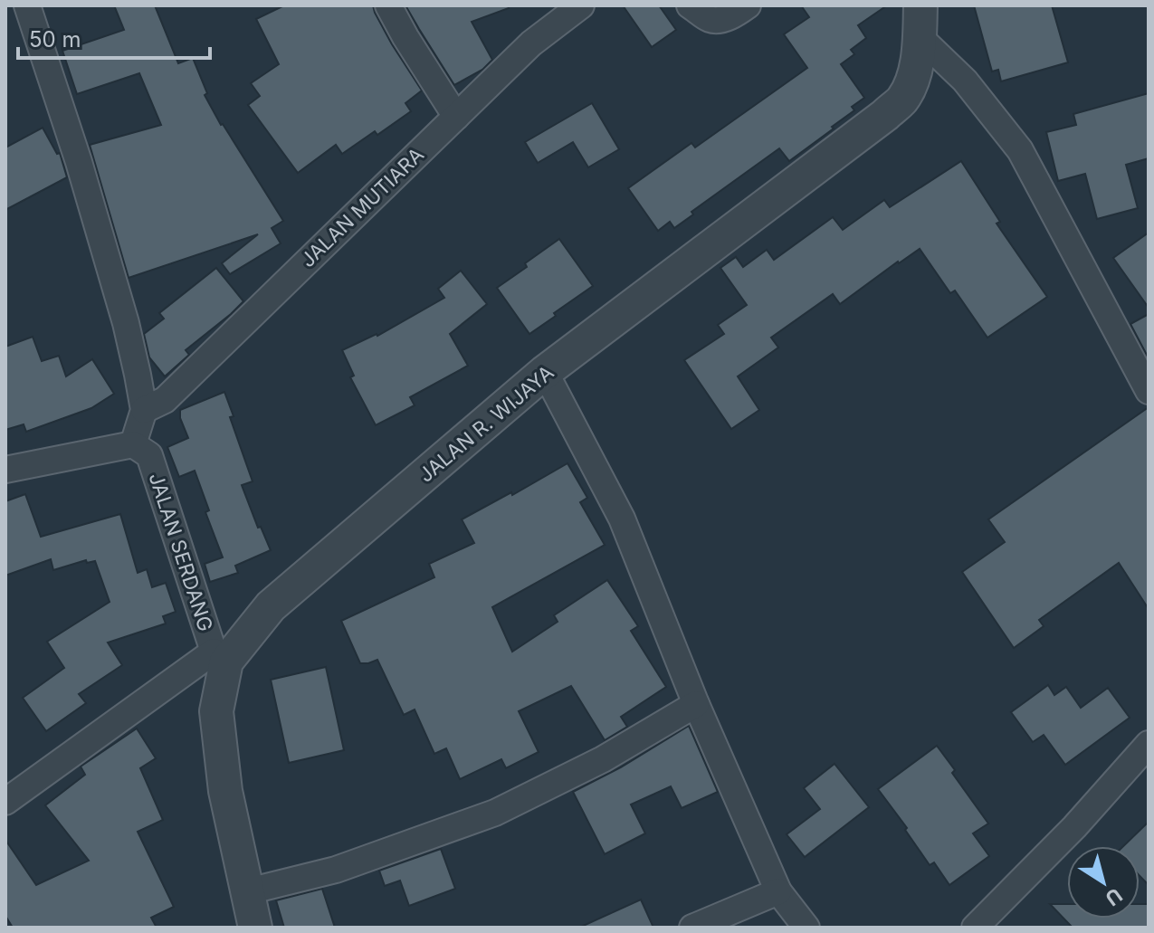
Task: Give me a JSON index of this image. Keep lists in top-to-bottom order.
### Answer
{
  "streets": {
    "street": ["JALAN MUTIARA", "JALAN R. WIJAYA", "JALAN SERDANG"]
  },
  "crossings": [
    ["JALAN R. WIJAYA", "JALAN SERDANG"]
  ],
  "scale_bar": "50 m",
  "north": "bottom right"
}
